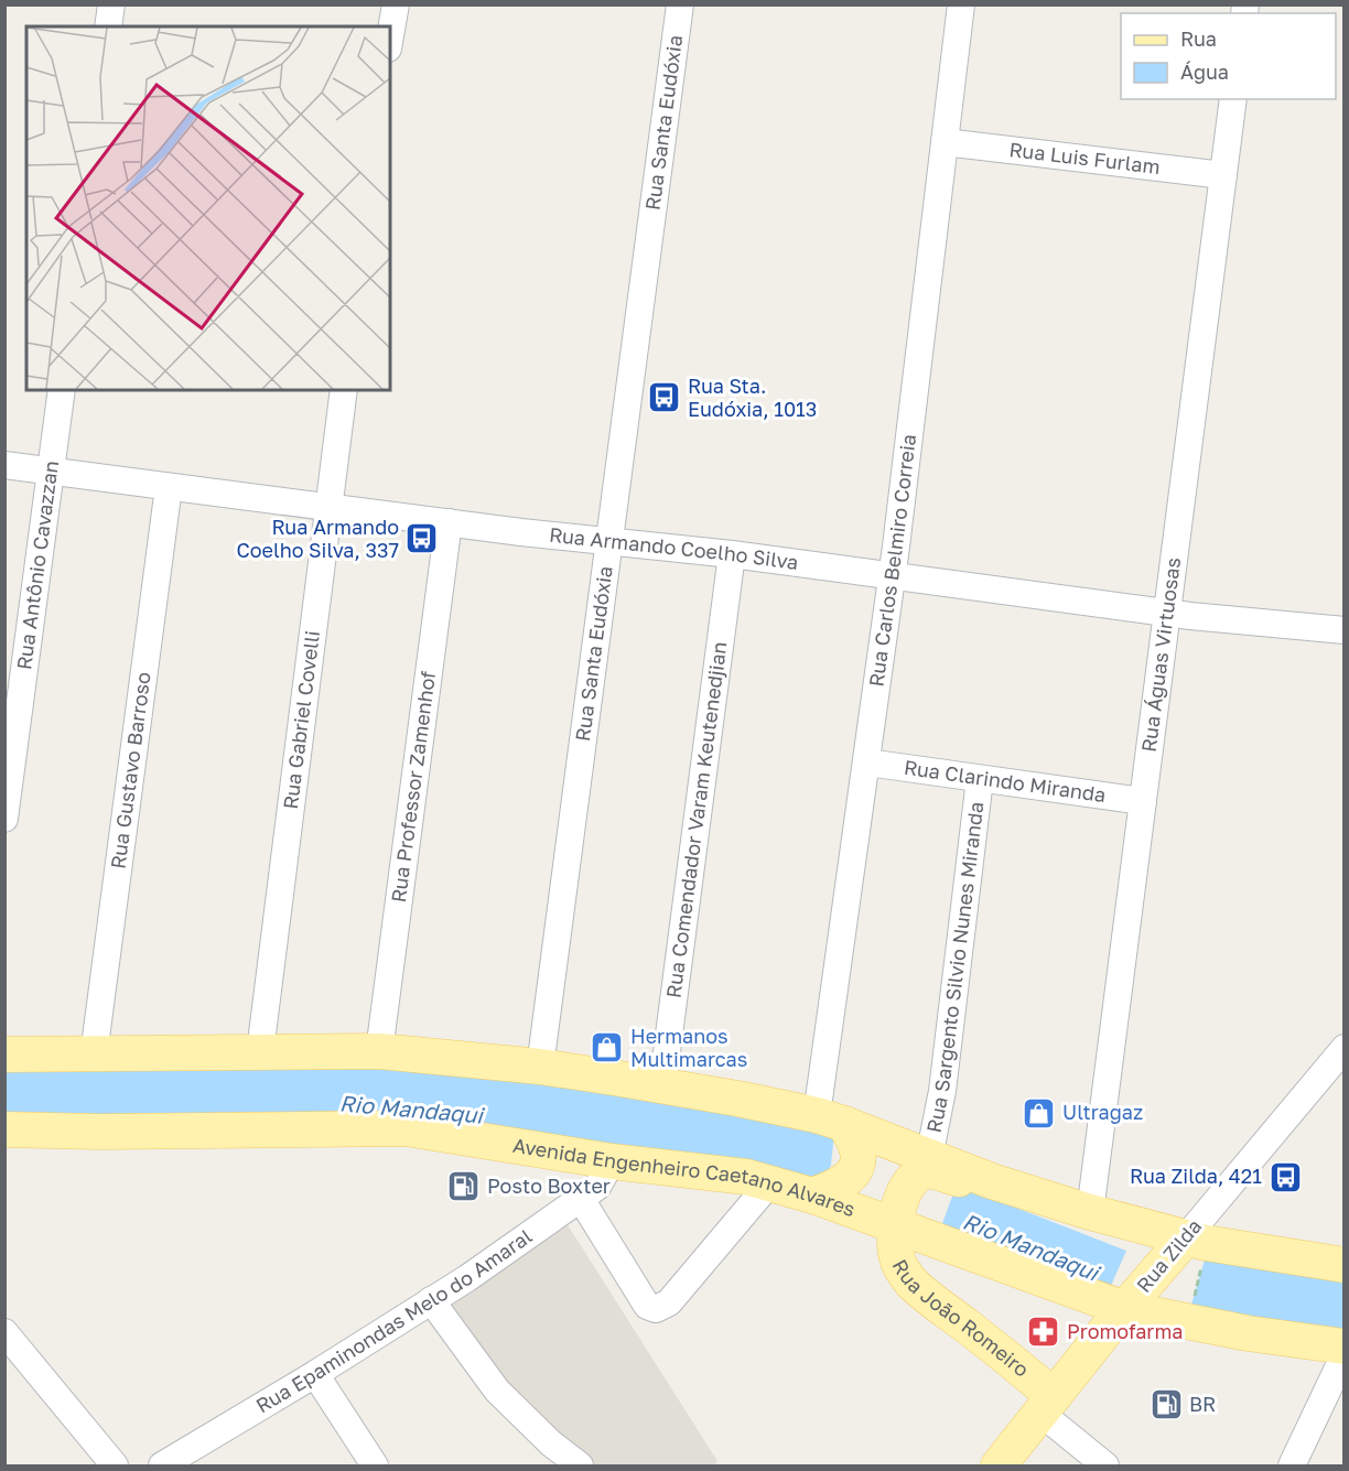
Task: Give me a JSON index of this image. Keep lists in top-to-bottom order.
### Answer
{
  "streets": {
    "main road": ["Avenida Engenheiro Caetano Alvares", "Rua Zilda", "Rua João Romeiro"],
    "street": [
      "Rua Santa Eudóxia",
      "Rua Luis Furlam",
      "Rua Armando Coelho Silva",
      "Rua Carlos Belmiro Correia",
      "Rua Antônio Cavazzan",
      "Rua Águas Virtuosas",
      "Rua Gabriel Covelli",
      "Rua Gustavo Barroso",
      "Rua Clarindo Miranda",
      "Rua Professor Zamenhof",
      "Rua Comendador Varam Keutenedjian",
      "Rua Sargento Silvio Nunes Miranda",
      "Rua Epaminondas Melo do Amaral"
    ]
  },
  "crossings": [
    ["Rua Santa Eudóxia", "Rua Armando Coelho Silva"],
    ["Rua Luis Furlam", "Rua Carlos Belmiro Correia"],
    ["Rua Luis Furlam", "Rua Águas Virtuosas"],
    ["Rua Armando Coelho Silva", "Rua Carlos Belmiro Correia"],
    ["Rua Armando Coelho Silva", "Rua Antônio Cavazzan"],
    ["Rua Armando Coelho Silva", "Rua Águas Virtuosas"],
    ["Rua Armando Coelho Silva", "Rua Gabriel Covelli"],
    ["Rua Armando Coelho Silva", "Rua Gustavo Barroso"],
    ["Rua Armando Coelho Silva", "Rua Professor Zamenhof"],
    ["Rua Armando Coelho Silva", "Rua Comendador Varam Keutenedjian"],
    ["Rua Carlos Belmiro Correia", "Rua Clarindo Miranda"],
    ["Rua Águas Virtuosas", "Rua Clarindo Miranda"],
    ["Rua Clarindo Miranda", "Rua Sargento Silvio Nunes Miranda"],
    ["Avenida Engenheiro Caetano Alvares", "Rua Zilda"],
    ["Avenida Engenheiro Caetano Alvares", "Rua João Romeiro"],
    ["Avenida Engenheiro Caetano Alvares", "Rua Epaminondas Melo do Amaral"],
    ["Rua Zilda", "Rua João Romeiro"]
  ],
  "water": ["Rio Mandaqui"],
  "places": {
    "bus stop": ["Rua Sta. Eudóxia, 1013", "Rua Armando Coelho Silva, 337", "Rua Zilda, 421"],
    "shop": ["Hermanos Multimarcas", "Ultragaz"],
    "fuel station": ["Posto Boxter", "BR"],
    "pharmacy": ["Promofarma"]
  },
  "legend": ["Rua", "Água"]
}
